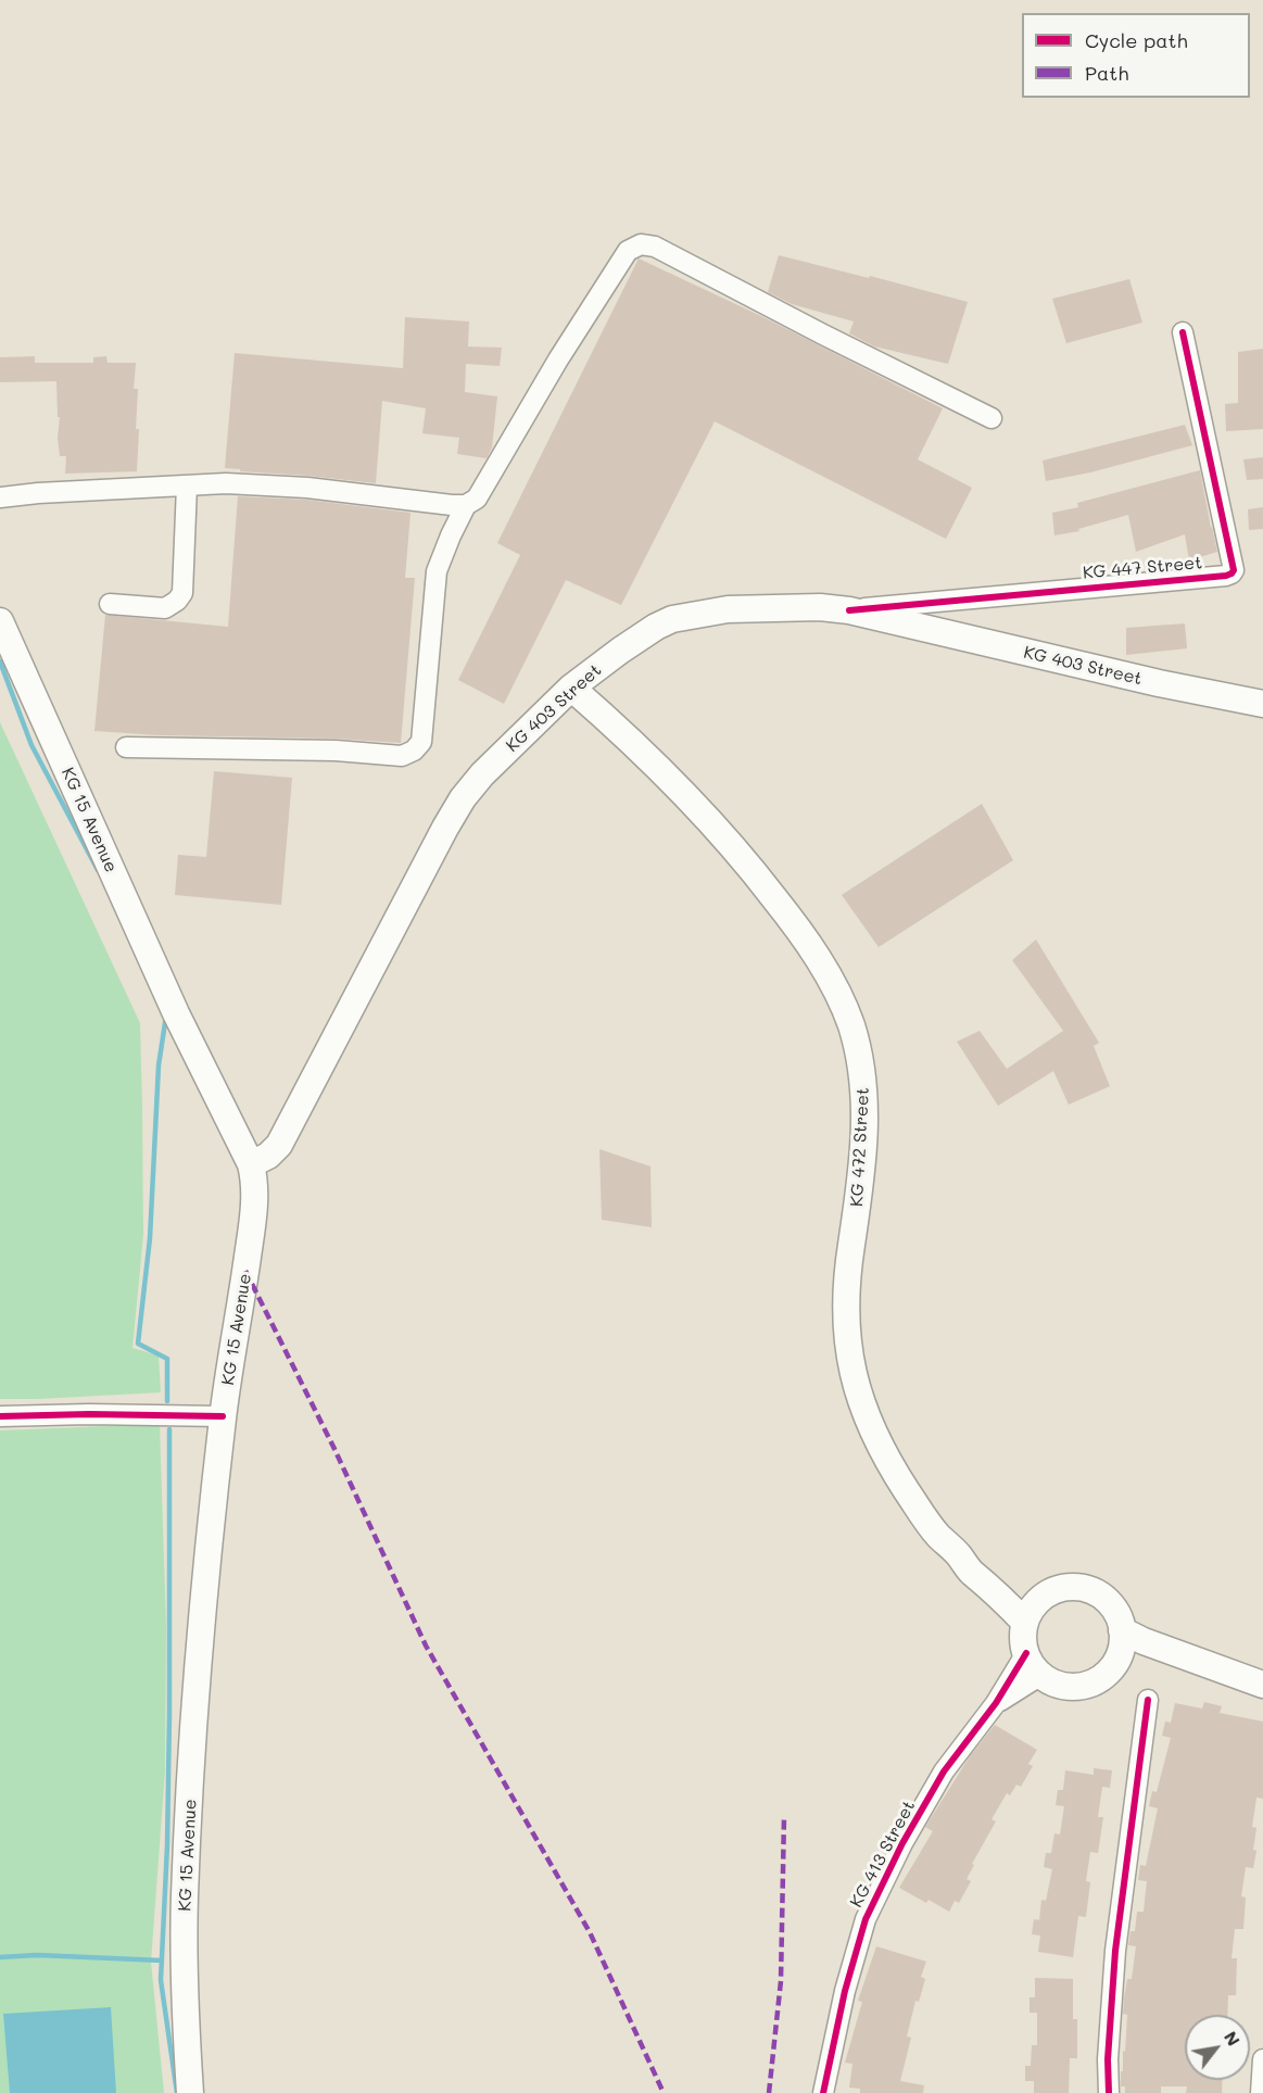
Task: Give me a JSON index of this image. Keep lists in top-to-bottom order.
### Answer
{
  "streets": {
    "main road": ["KG 403 Street", "KG 15 Avenue", "KG 472 Street"],
    "street": ["KG 447 Street", "KG 413 Street"]
  },
  "crossings": [
    ["KG 447 Street", "KG 403 Street"],
    ["KG 403 Street", "KG 15 Avenue"],
    ["KG 403 Street", "KG 472 Street"],
    ["KG 472 Street", "KG 413 Street"]
  ],
  "legend": ["Cycle path", "Path"],
  "north": "top right"
}
